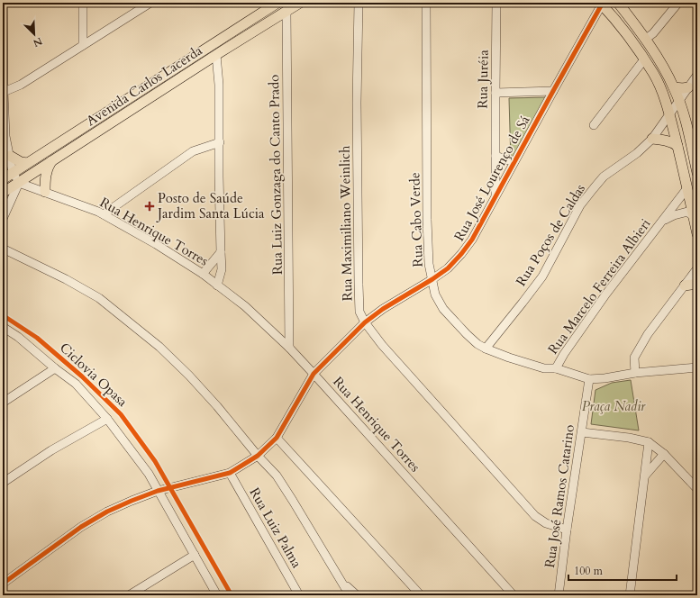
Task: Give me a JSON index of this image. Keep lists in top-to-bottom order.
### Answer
{
  "streets": {
    "main road": ["Avenida Carlos Lacerda"],
    "street": [
      "Rua Juréia",
      "Rua Luiz Gonzaga do Canto Prado",
      "Rua José Lourenço de Sá",
      "Rua Cabo Verde",
      "Rua Maximiliano Weinlich",
      "Rua Henrique Torres",
      "Rua Poços de Caldas",
      "Rua Marcelo Ferreira Albieri",
      "Rua José Ramos Catarino",
      "Rua Luiz Palma"
    ],
    "cycle path": ["Ciclovia Opasa"]
  },
  "crossings": [
    ["Rua Juréia", "Rua José Lourenço de Sá"],
    ["Avenida Carlos Lacerda", "Rua Luiz Gonzaga do Canto Prado"],
    ["Avenida Carlos Lacerda", "Rua Henrique Torres"],
    ["Rua Luiz Gonzaga do Canto Prado", "Rua Henrique Torres"],
    ["Rua José Lourenço de Sá", "Rua Cabo Verde"],
    ["Rua José Lourenço de Sá", "Rua Maximiliano Weinlich"],
    ["Rua José Lourenço de Sá", "Rua Henrique Torres"],
    ["Rua José Lourenço de Sá", "Rua Luiz Palma"],
    ["Rua Cabo Verde", "Rua Poços de Caldas"],
    ["Rua Cabo Verde", "Rua Marcelo Ferreira Albieri"],
    ["Rua Cabo Verde", "Rua José Ramos Catarino"],
    ["Rua Maximiliano Weinlich", "Rua José Ramos Catarino"]
  ],
  "parks": ["Praça Nadir"],
  "places": {
    "health": ["Posto de Saúde Jardim Santa Lúcia"]
  },
  "scale_bar": "100 m",
  "north": "bottom right"
}
